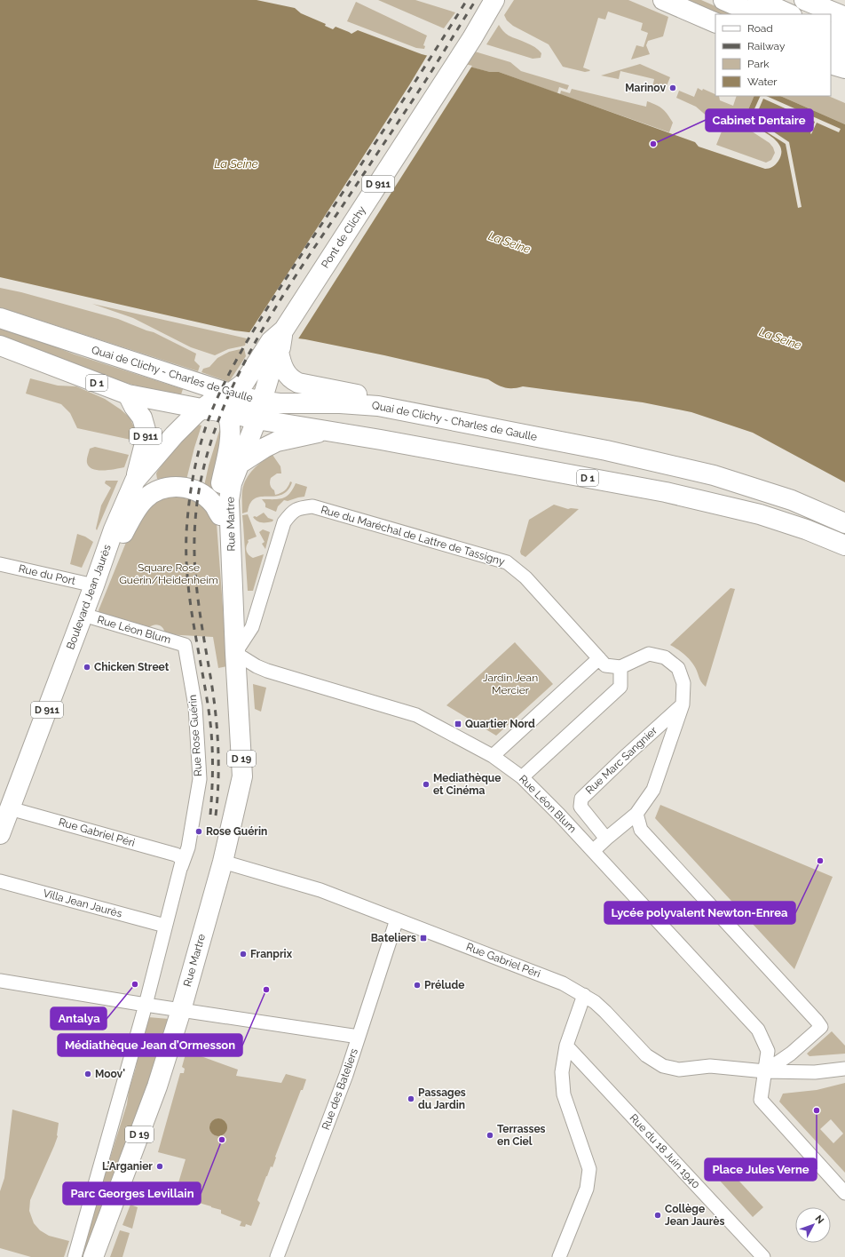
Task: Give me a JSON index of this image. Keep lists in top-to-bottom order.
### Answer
{
  "streets": {
    "main road": [
      "D 911",
      "Pont de Clichy",
      "Quai de Clichy - Charles de Gaulle",
      "D 1",
      "Rue Martre",
      "Boulevard Jean Jaurès",
      "D 19"
    ],
    "street": [
      "Rue du Maréchal de Lattre de Tassigny",
      "Rue du Port",
      "Rue Léon Blum",
      "Rue Rose Guérin",
      "Rue Marc Sangnier",
      "Rue Gabriel Péri",
      "Villa Jean Jaurès",
      "Rue des Bateliers",
      "Rue du 18 Juin 1940"
    ]
  },
  "crossings": [
    ["D 911", "Quai de Clichy - Charles de Gaulle"],
    ["D 911", "Boulevard Jean Jaurès"],
    ["Pont de Clichy", "Quai de Clichy - Charles de Gaulle"],
    ["Pont de Clichy", "Rue Martre"],
    ["Pont de Clichy", "Boulevard Jean Jaurès"],
    ["Quai de Clichy - Charles de Gaulle", "D 1"],
    ["Quai de Clichy - Charles de Gaulle", "Rue Martre"],
    ["Quai de Clichy - Charles de Gaulle", "Boulevard Jean Jaurès"],
    ["D 1", "Rue Martre"],
    ["Rue Martre", "Rue du Maréchal de Lattre de Tassigny"],
    ["Rue Martre", "Rue Léon Blum"],
    ["Rue Martre", "Rue Gabriel Péri"],
    ["Rue du Maréchal de Lattre de Tassigny", "Rue Léon Blum"],
    ["Rue du Port", "Boulevard Jean Jaurès"],
    ["Boulevard Jean Jaurès", "Rue Léon Blum"],
    ["Boulevard Jean Jaurès", "Rue Gabriel Péri"],
    ["Rue Léon Blum", "Rue Rose Guérin"],
    ["Rue Léon Blum", "Rue Gabriel Péri"],
    ["Rue Rose Guérin", "Rue Gabriel Péri"],
    ["Rue Gabriel Péri", "Rue des Bateliers"]
  ],
  "water": ["La Seine"],
  "parks": ["Square Rose Guérin/Heidenheim", "Jardin Jean Mercier"],
  "places": {
    "other": [
      "Marinov",
      "Cabinet Dentaire",
      "Chicken Street",
      "Mediathèque et Cinéma",
      "Rose Guérin",
      "Lycée polyvalent Newton-Enrea",
      "Franprix",
      "Antalya",
      "Prélude",
      "Médiathèque Jean d’Ormesson",
      "Moov'",
      "Passages du Jardin",
      "Place Jules Verne",
      "Terrasses en Ciel",
      "Parc Georges Levillain",
      "L'Arganier",
      "Collège Jean Jaurès"
    ],
    "transit": ["Quartier Nord", "Bateliers"]
  },
  "legend": [
    "Road",
    "Railway",
    "Park",
    "Water"
  ],
  "north": "top right"
}
